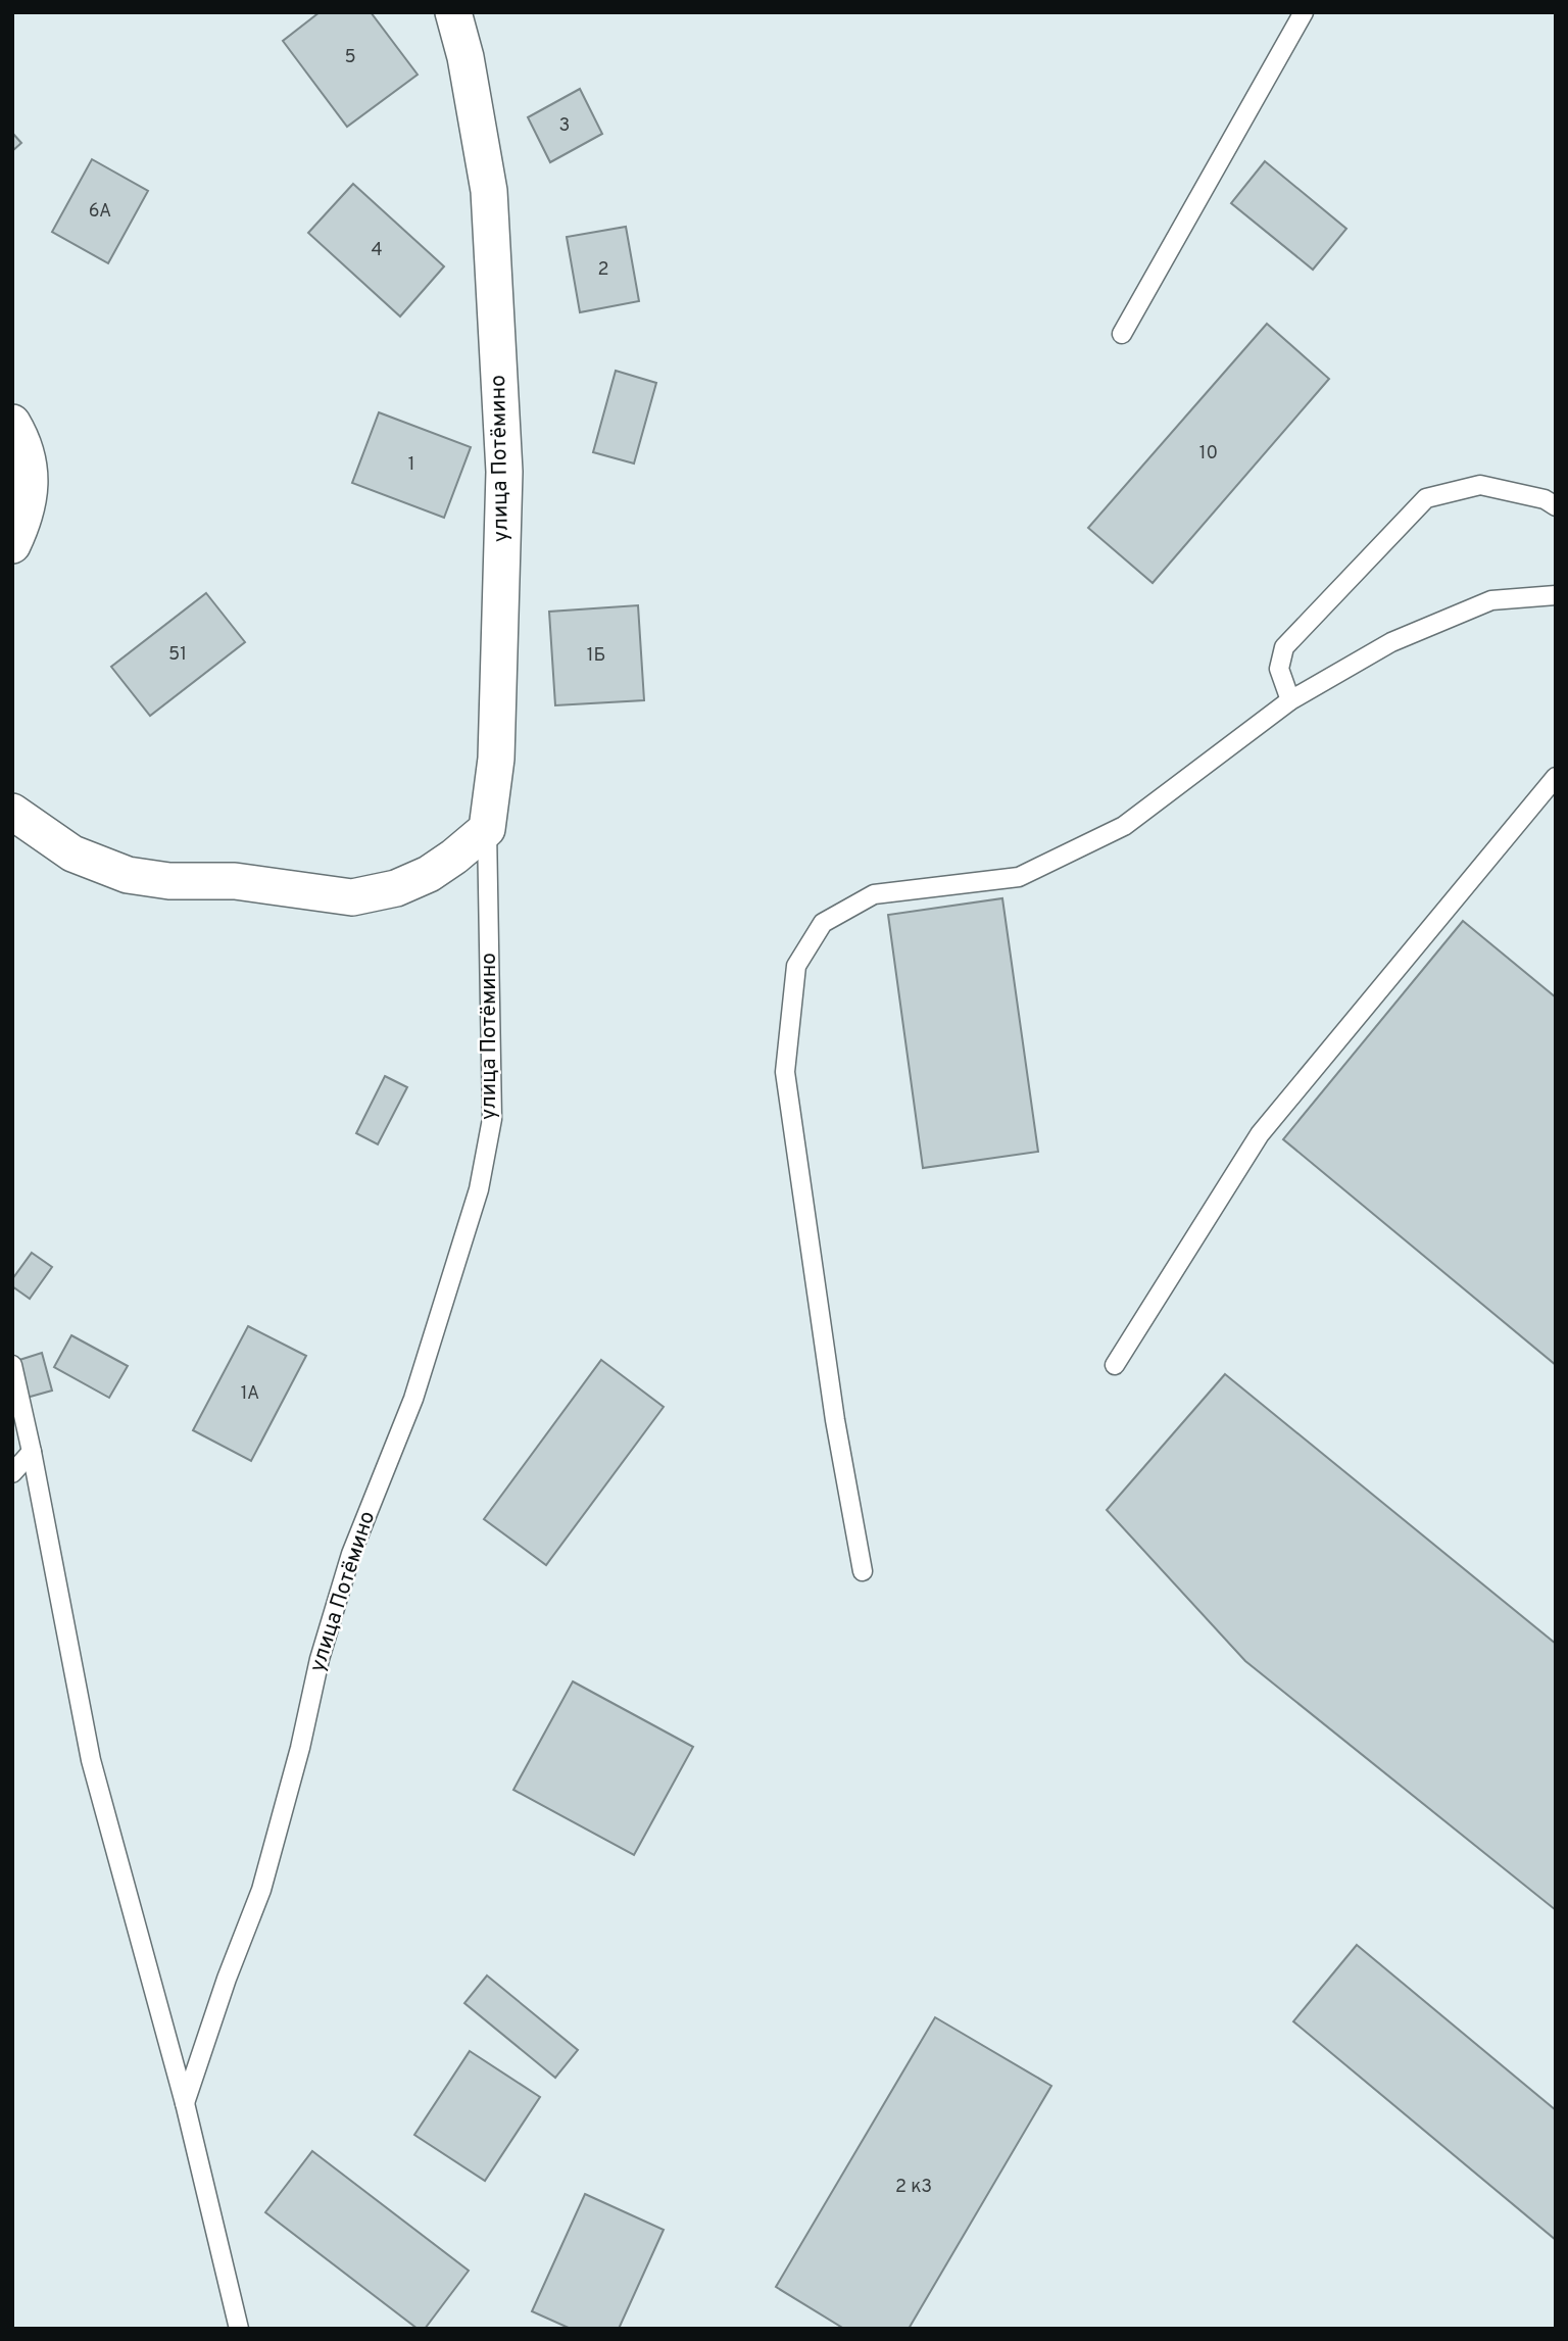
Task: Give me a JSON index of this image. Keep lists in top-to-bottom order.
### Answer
{
  "streets": {
    "street": ["улица Потёмино"]
  },
  "house_numbers": [
    "5",
    "3",
    "6А",
    "4",
    "2",
    "10",
    "1",
    "51",
    "1Б",
    "1А",
    "2 к3"
  ]
}
